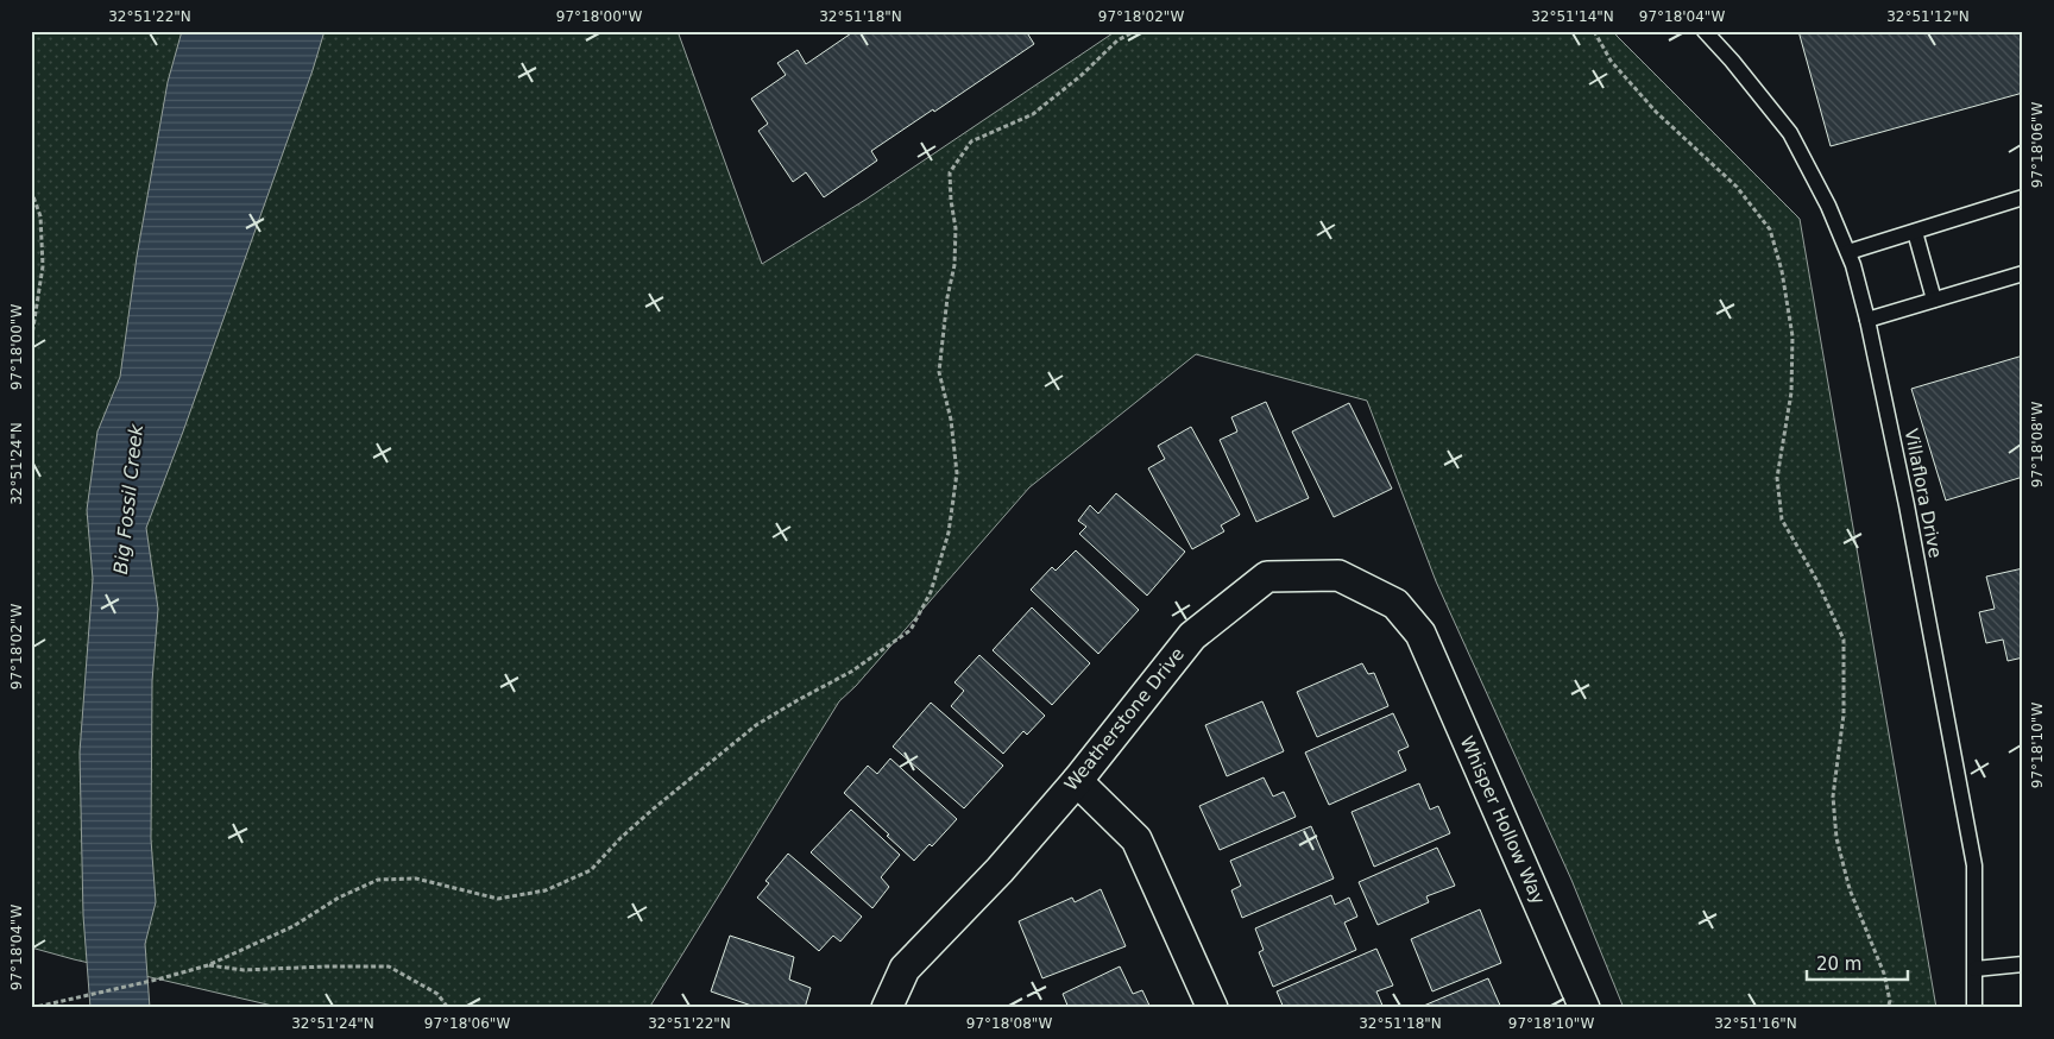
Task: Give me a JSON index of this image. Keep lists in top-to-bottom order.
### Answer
{
  "streets": {
    "street": ["Weatherstone Drive", "Whisper Hollow Way"],
    "lane": ["Villaflora Drive"]
  },
  "crossings": [
    ["Weatherstone Drive", "Whisper Hollow Way"]
  ],
  "water": ["Big Fossil Creek"],
  "scale_bar": "20 m",
  "coordinates": [
    "32°51'22\"N",
    "97°18'00\"W",
    "32°51'18\"N",
    "97°18'02\"W",
    "32°51'14\"N",
    "97°18'04\"W",
    "32°51'12\"N",
    "97°18'06\"W",
    "97°18'08\"W",
    "32°51'24\"N",
    "97°18'10\"W",
    "32°51'16\"N"
  ]
}
